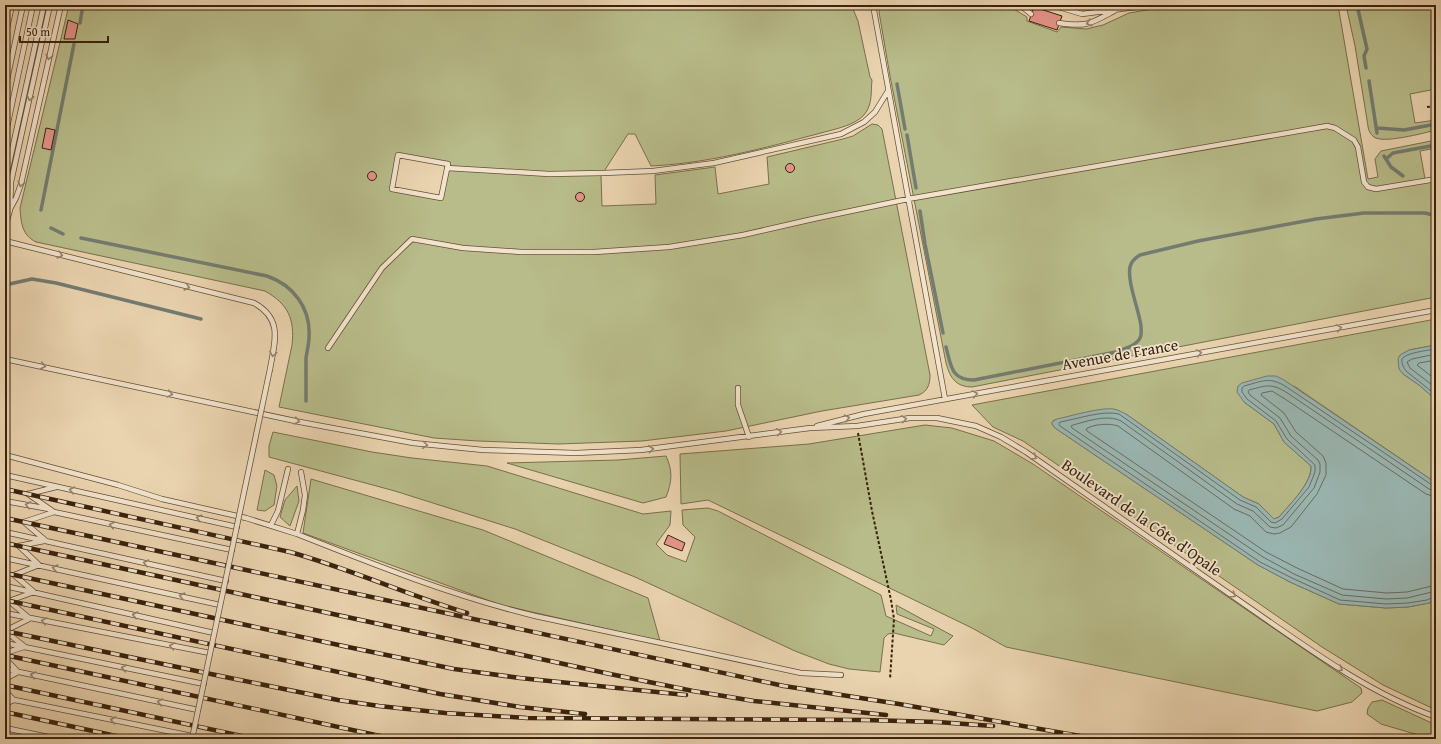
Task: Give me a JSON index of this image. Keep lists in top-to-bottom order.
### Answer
{
  "streets": {
    "lane": ["Avenue de France", "Boulevard de la Côte d'Opale"]
  },
  "crossings": [
    ["Avenue de France", "Boulevard de la Côte d'Opale"]
  ],
  "one_way": ["Avenue de France", "Boulevard de la Côte d'Opale"],
  "scale_bar": "50 m"
}
